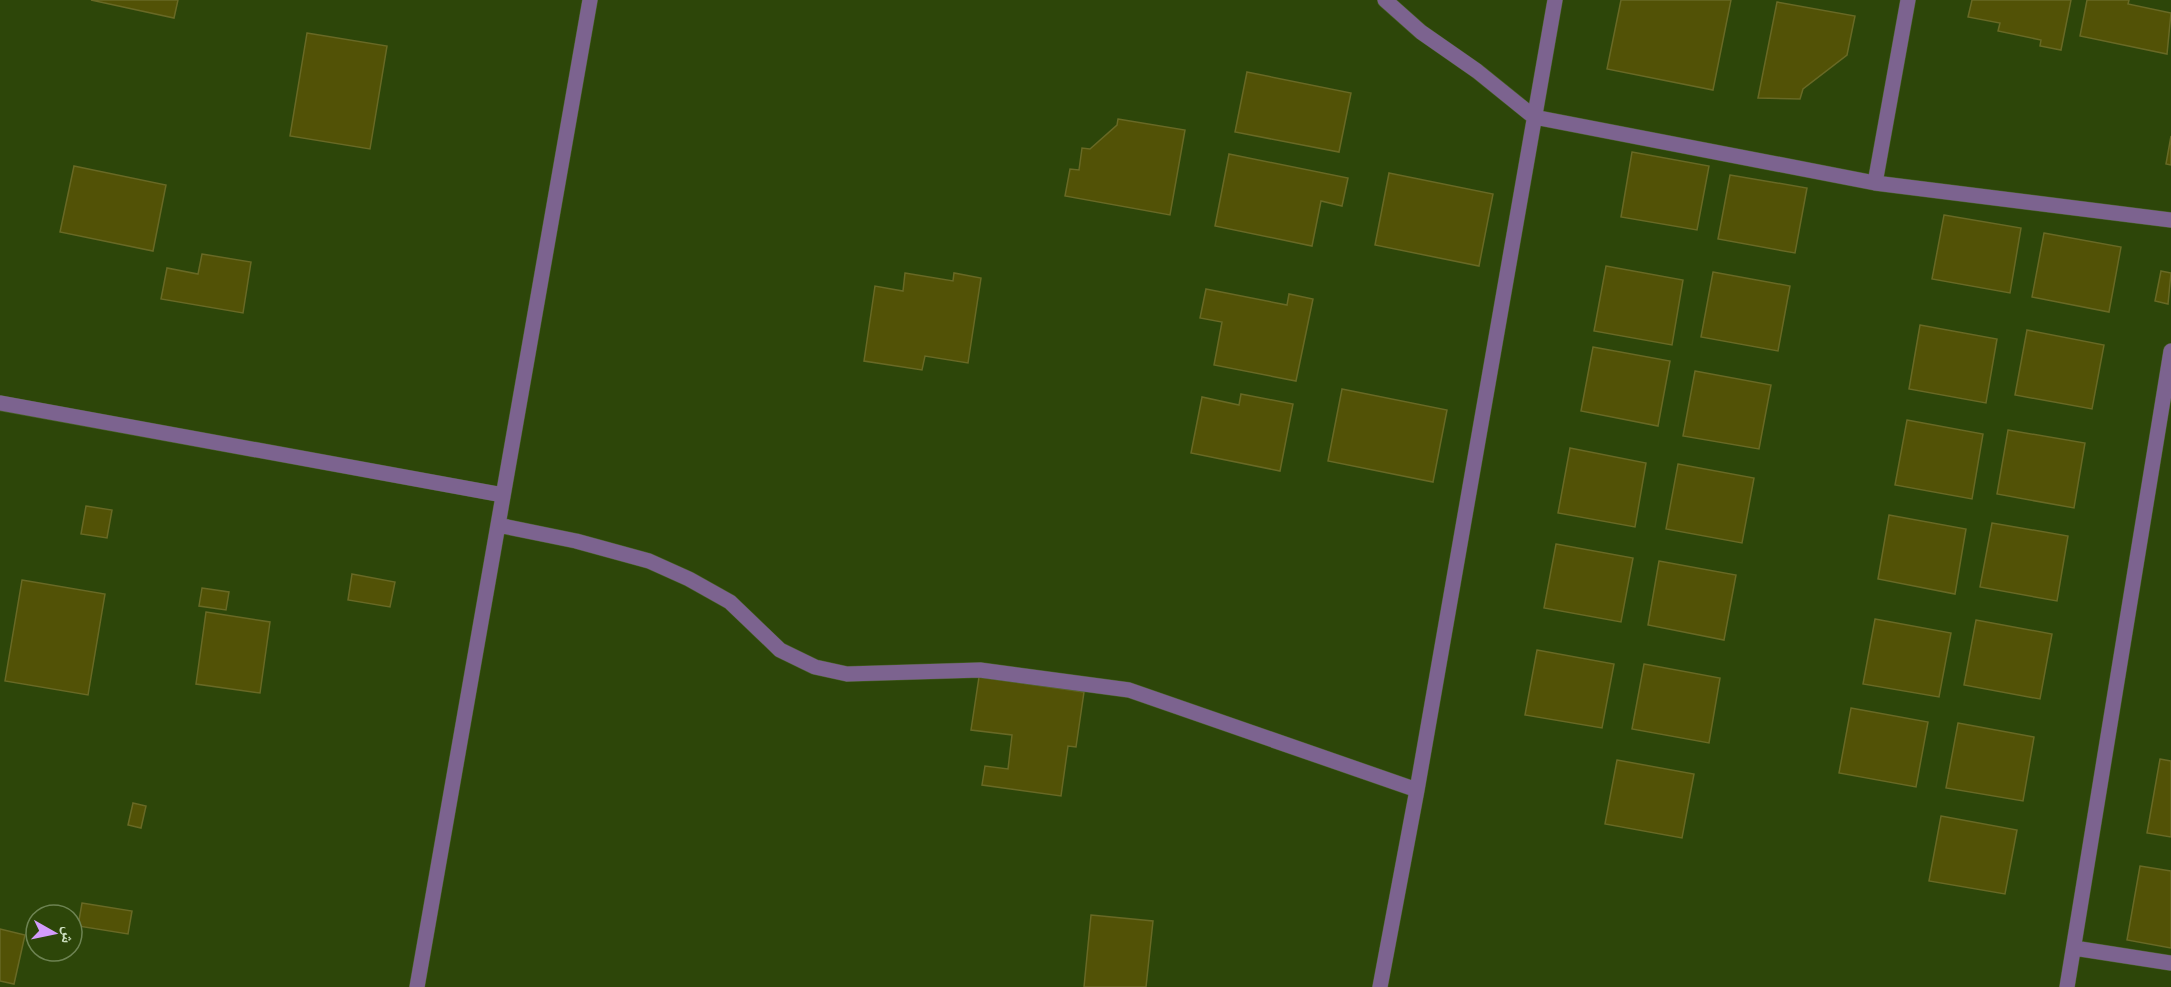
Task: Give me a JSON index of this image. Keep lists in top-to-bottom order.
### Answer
{
  "north": "right"
}
